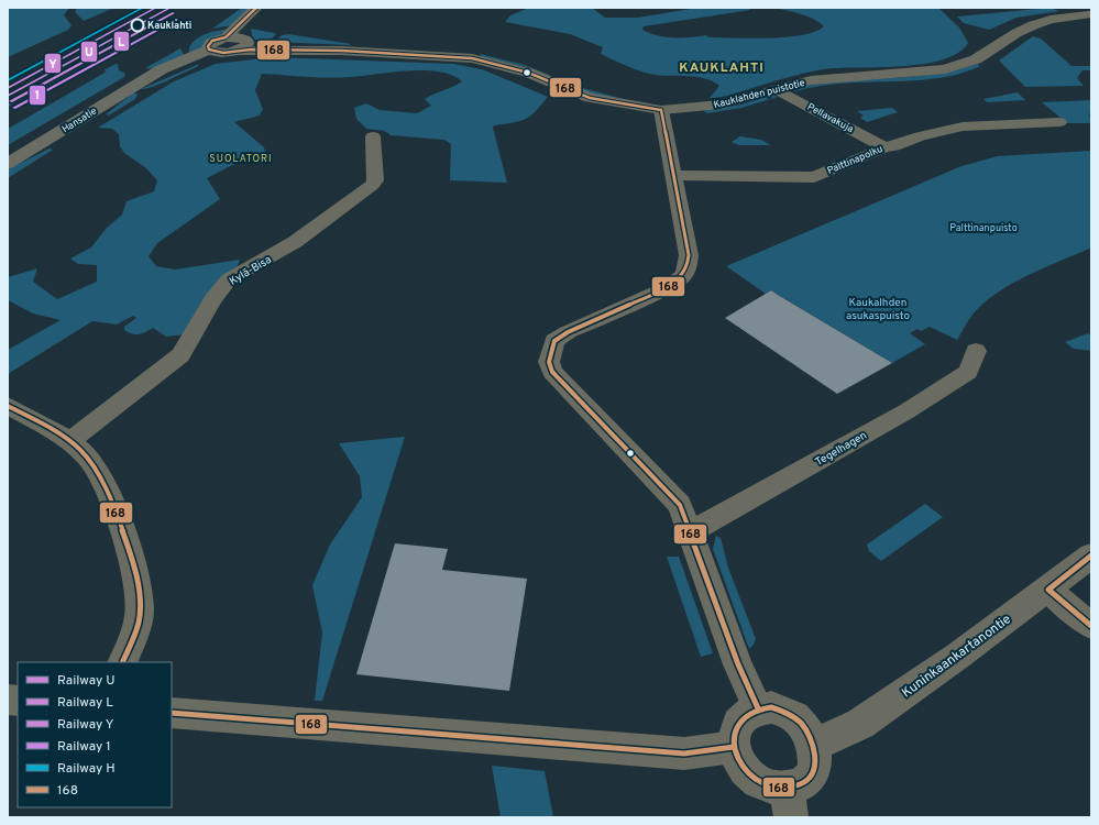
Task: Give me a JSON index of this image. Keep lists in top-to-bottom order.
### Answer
{
  "streets": {
    "main road": ["Hansatie"],
    "street": [
      "Kauklahden puistotie",
      "Pellavakuja",
      "Palttinapolku",
      "Kylä-Bisa",
      "Tegelhagen",
      "Kuninkaankartanontie"
    ]
  },
  "crossings": [
    ["Kauklahden puistotie", "Pellavakuja"],
    ["Kauklahden puistotie", "Hansatie"],
    ["Pellavakuja", "Palttinapolku"]
  ],
  "districts": ["KAUKLAHTI", "SUOLATORI"],
  "parks": ["Palttinanpuisto", "Kaukalhden asukaspuisto"],
  "places": ["Kauklahti"],
  "lines": [
    "rail line U",
    "rail line Y",
    "rail line H",
    "transit line 168",
    "rail line L",
    "rail line 1"
  ],
  "legend": [
    "Railway U",
    "Railway L",
    "Railway Y",
    "Railway 1",
    "Railway H",
    "168"
  ]
}
